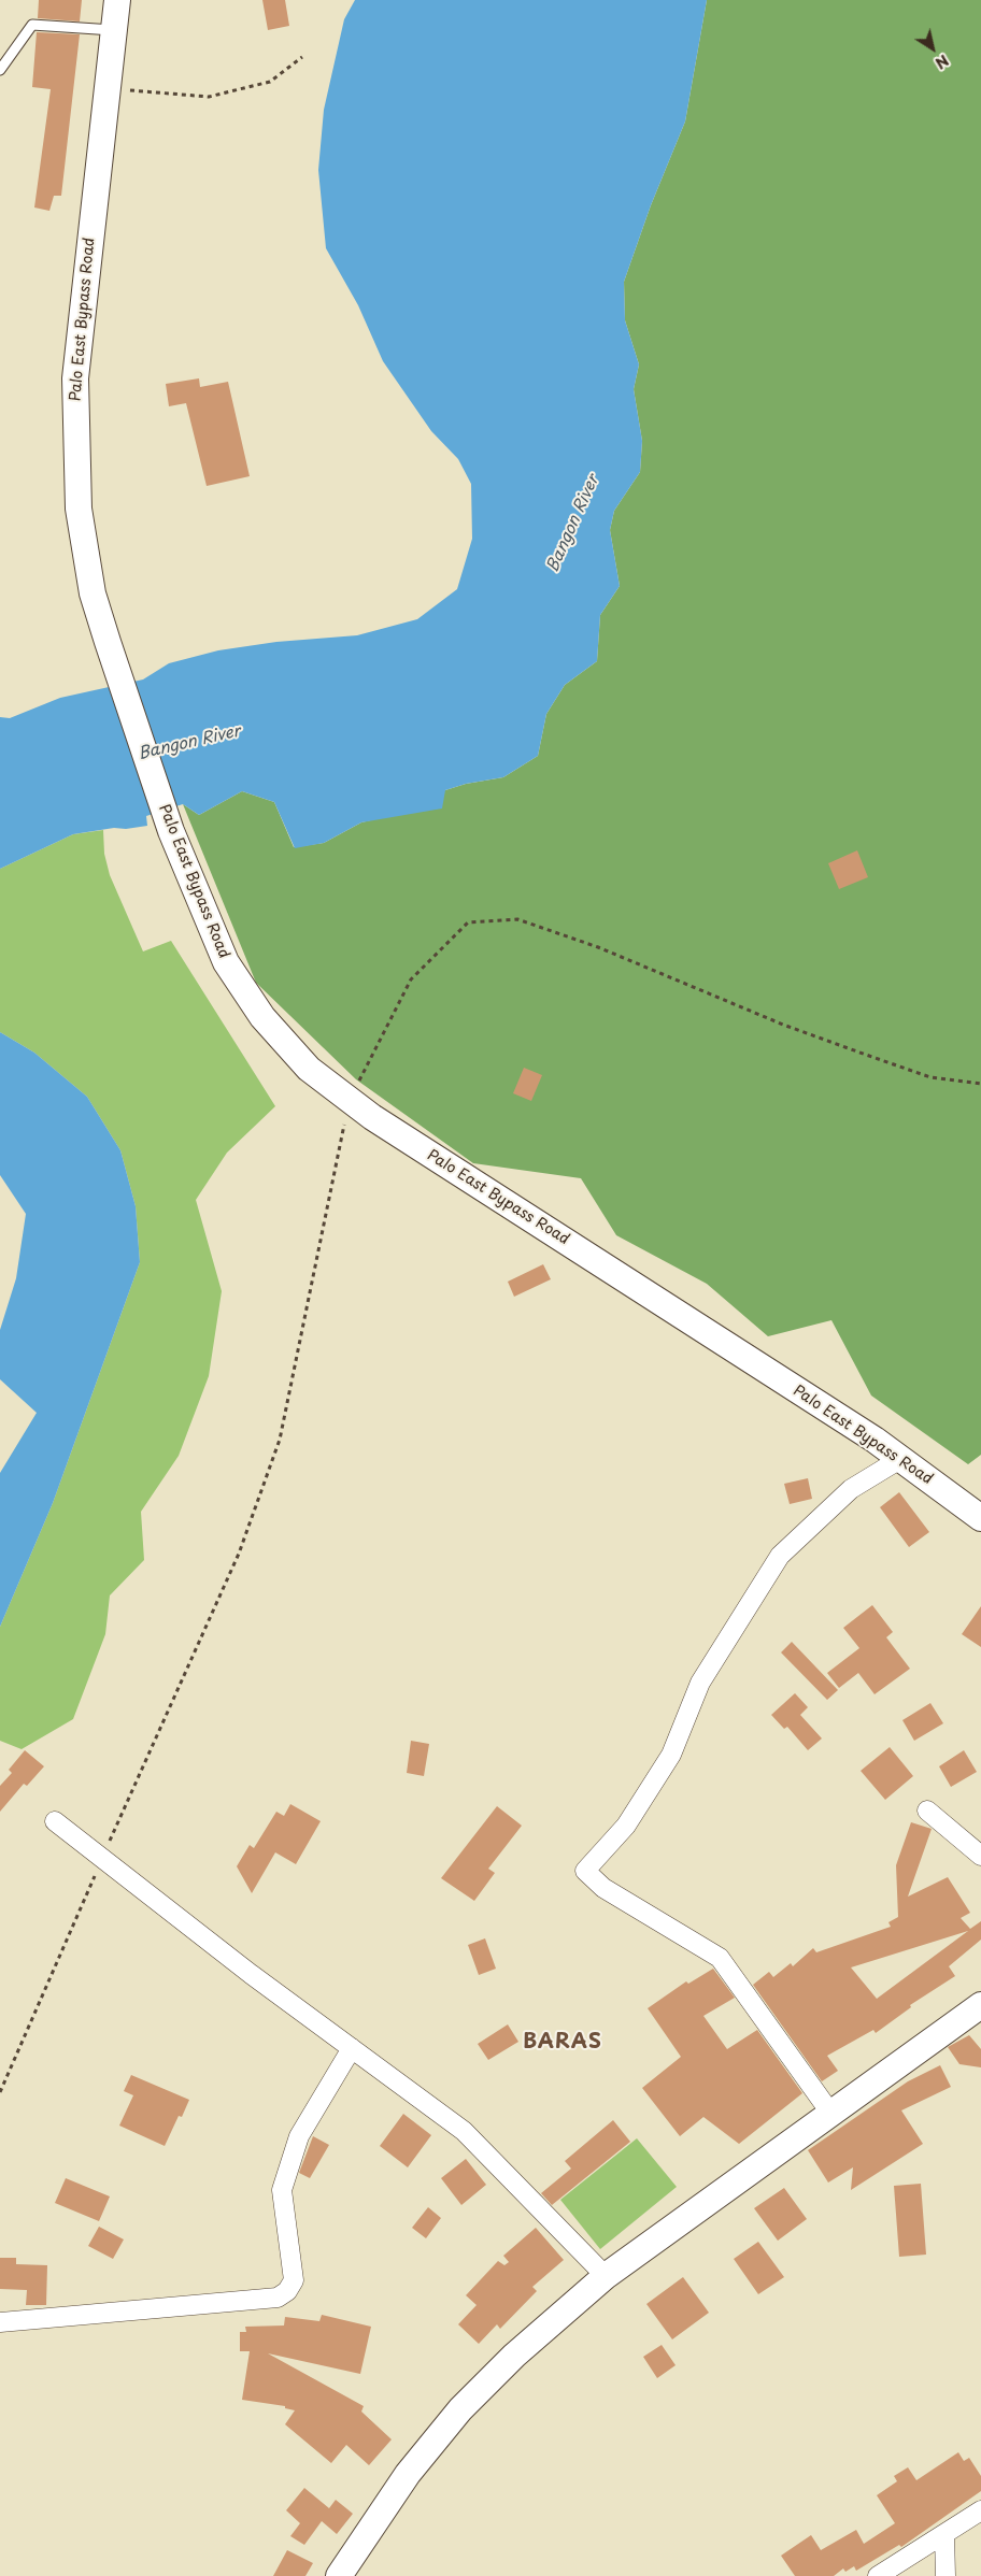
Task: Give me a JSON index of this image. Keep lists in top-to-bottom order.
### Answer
{
  "streets": {
    "main road": ["Palo East Bypass Road"]
  },
  "districts": ["BARAS"],
  "water": ["Bangon River"],
  "north": "bottom right"
}
